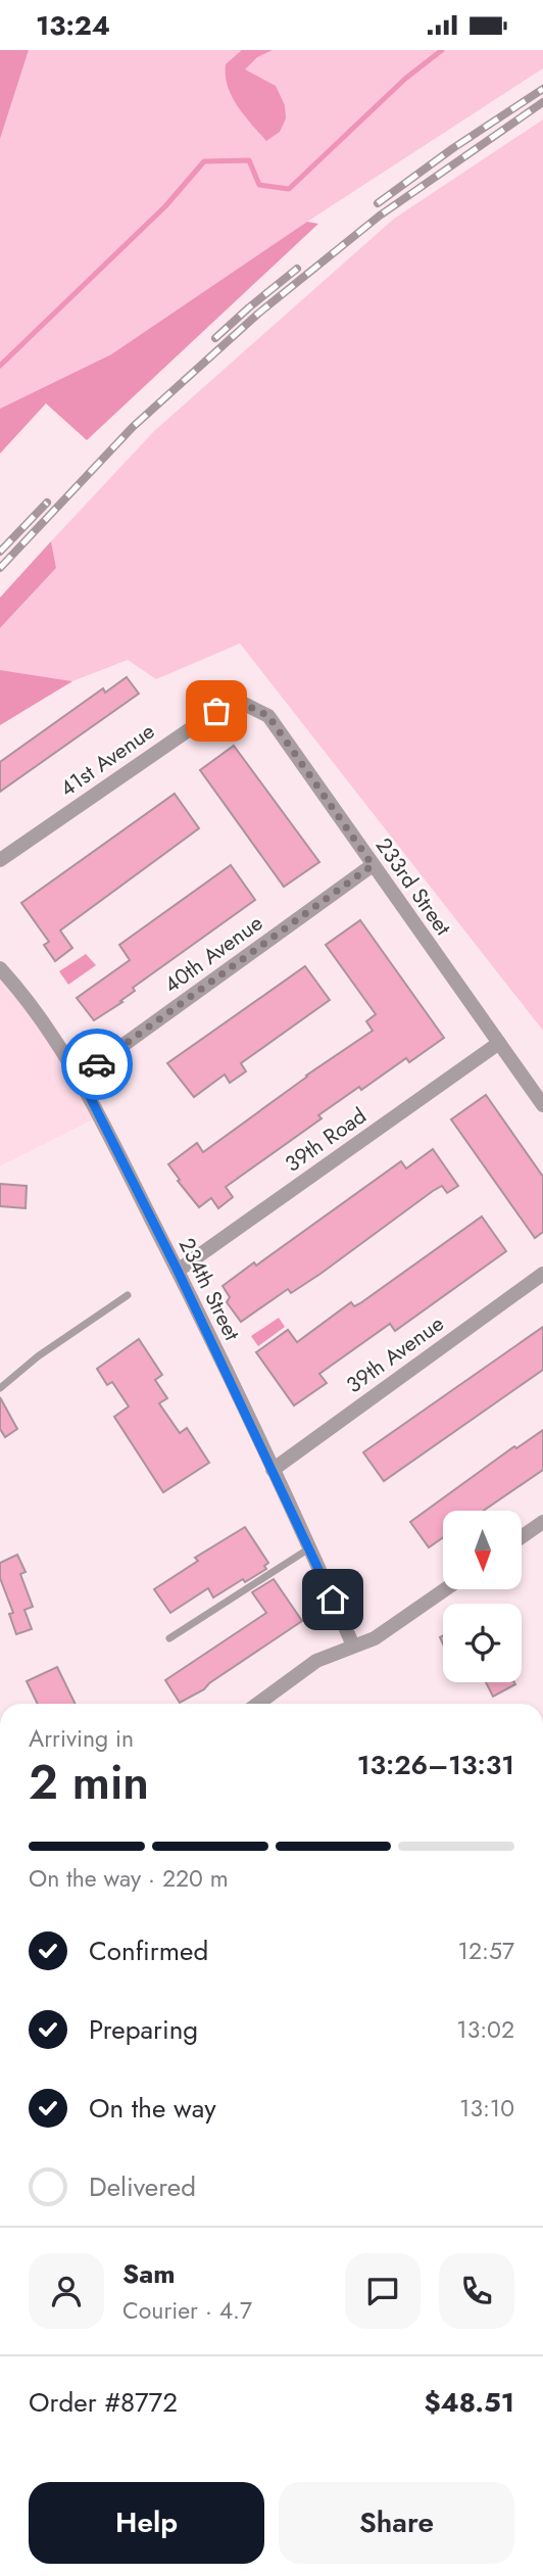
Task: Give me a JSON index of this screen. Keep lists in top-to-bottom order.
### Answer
{
  "streets": {
    "street": [
      "41st Avenue",
      "233rd Street",
      "40th Avenue",
      "39th Road",
      "234th Street",
      "39th Avenue"
    ]
  },
  "crossings": [
    ["41st Avenue", "233rd Street"],
    ["233rd Street", "40th Avenue"],
    ["233rd Street", "39th Road"],
    ["40th Avenue", "234th Street"],
    ["39th Road", "234th Street"],
    ["234th Street", "39th Avenue"]
  ],
  "north": "bottom",
  "page": {
    "status": "13:24",
    "heading": ["2 min", "Arriving in", "13:26–13:31"],
    "panel": [
      "Sam",
      "Courier · 4.7",
      "Order #8772",
      "$48.51"
    ],
    "bar": "On the way · 220 m",
    "list": [
      ["Confirmed", "12:57"],
      ["Preparing", "13:02"],
      ["On the way", "13:10"],
      "Delivered"
    ],
    "buttons": ["Help", "Share"]
  }
}
